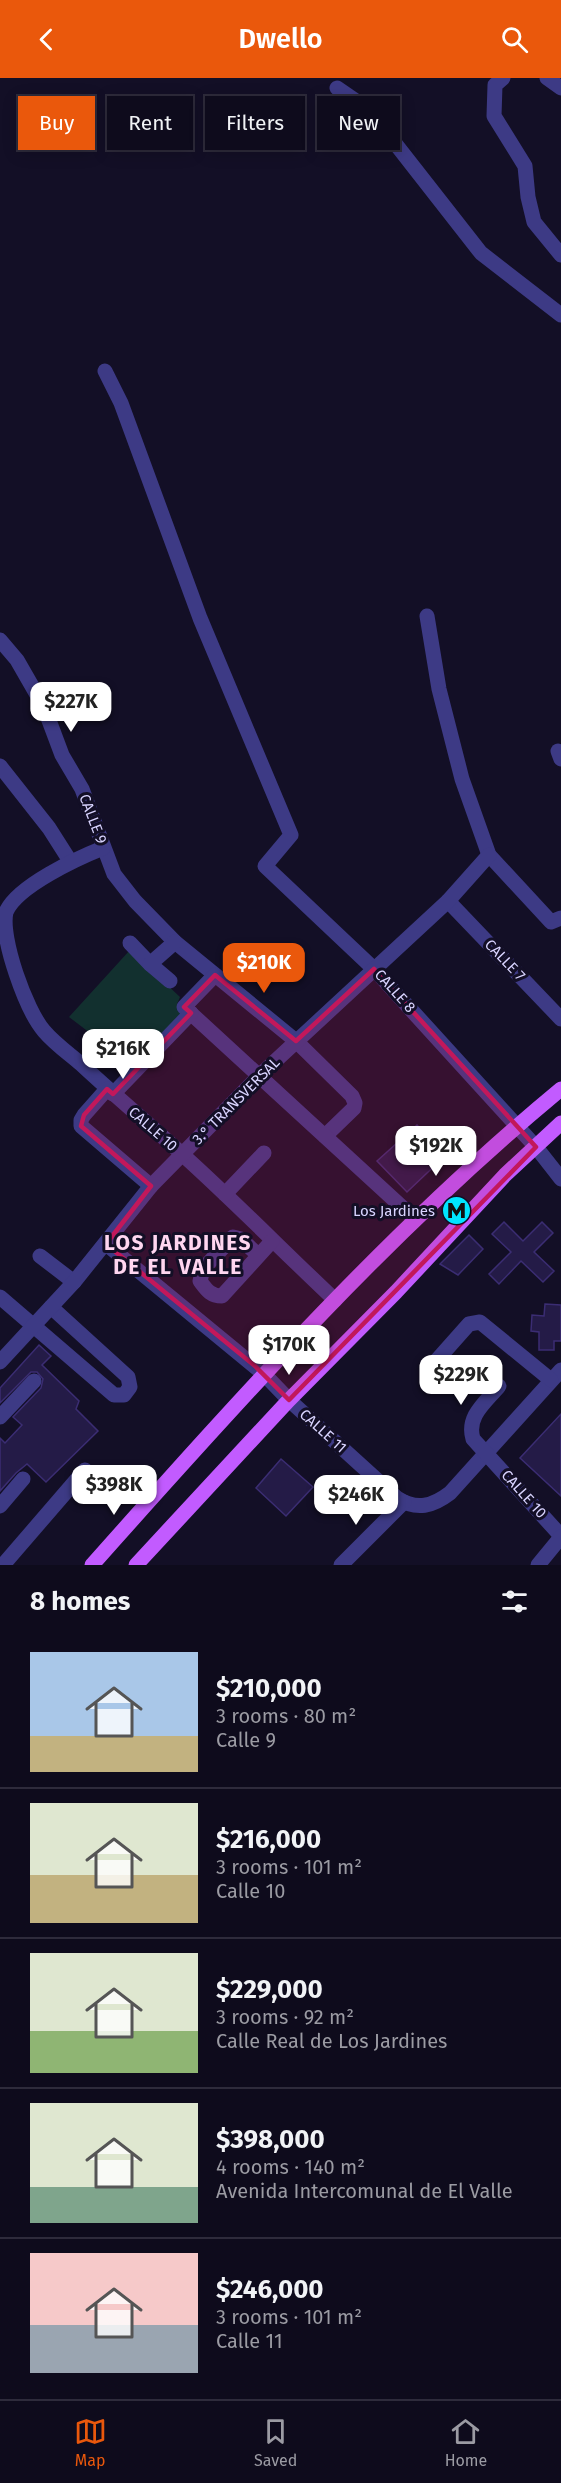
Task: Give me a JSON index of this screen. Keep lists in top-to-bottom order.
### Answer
{
  "streets": {
    "street": [
      "CALLE 9",
      "CALLE 7",
      "CALLE 8",
      "3.° TRANSVERSAL",
      "CALLE 10",
      "CALLE 11"
    ]
  },
  "crossings": [
    ["CALLE 9", "3.° TRANSVERSAL"],
    ["CALLE 9", "CALLE 10"],
    ["CALLE 7", "3.° TRANSVERSAL"],
    ["CALLE 8", "3.° TRANSVERSAL"],
    ["3.° TRANSVERSAL", "CALLE 10"]
  ],
  "districts": ["LOS JARDINES DE EL VALLE"],
  "places": {
    "metro station": ["Los Jardines"]
  },
  "page": {
    "header": "Dwello",
    "chip": [
      "Buy",
      "Rent",
      "Filters",
      "New"
    ],
    "price": [
      "$227K",
      "$210K",
      "$216K",
      "$192K",
      "$170K",
      "$229K",
      "$398K",
      "$246K"
    ],
    "heading": "8 homes",
    "list": [
      {
        "name": "$210,000",
        "note": "3 rooms · 80 m² · Calle 9"
      },
      {
        "name": "$216,000",
        "note": "3 rooms · 101 m² · Calle 10"
      },
      {
        "name": "$229,000",
        "note": "3 rooms · 92 m² · Calle Real de Los Jardines"
      },
      {
        "name": "$398,000",
        "note": "4 rooms · 140 m² · Avenida Intercomunal de El Valle"
      },
      {
        "name": "$246,000",
        "note": "3 rooms · 101 m² · Calle 11"
      }
    ],
    "tabs": ["Map", "Saved", "Home"]
  }
}
